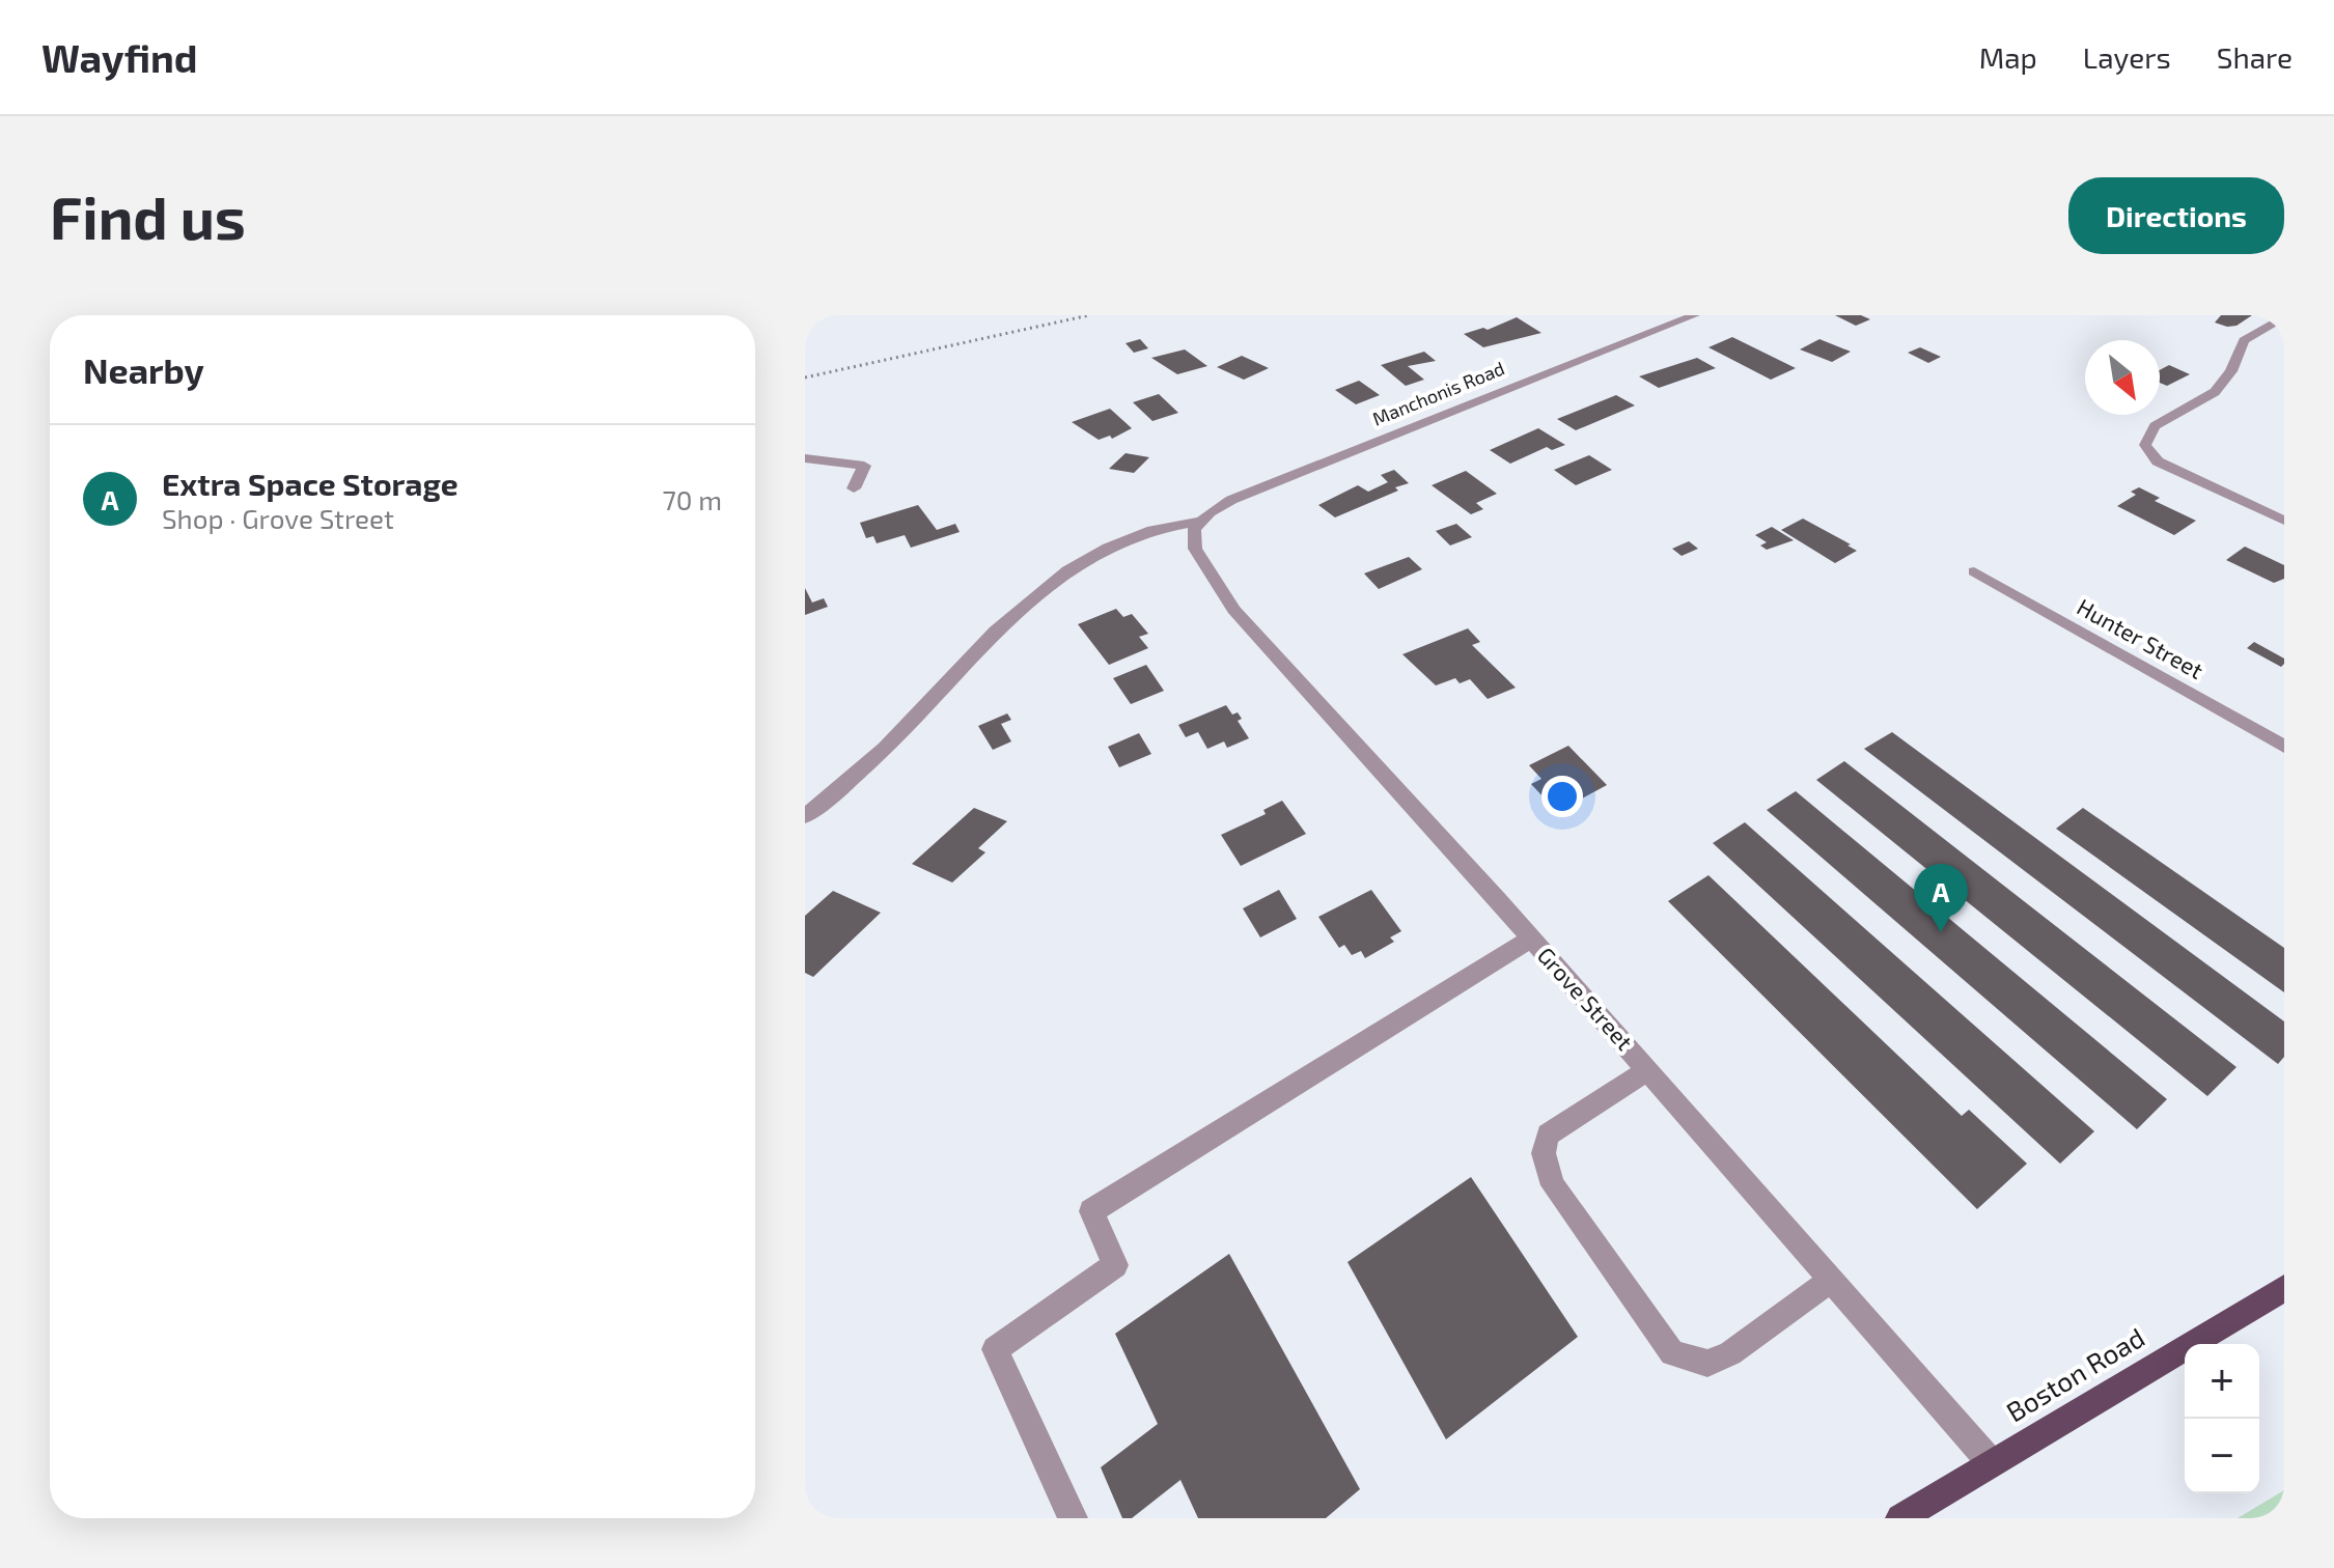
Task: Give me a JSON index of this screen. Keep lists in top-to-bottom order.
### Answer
{
  "streets": {
    "main road": ["Boston Road"],
    "street": ["Manchonis Road", "Hunter Street", "Grove Street"]
  },
  "crossings": [
    ["Manchonis Road", "Grove Street"],
    ["Grove Street", "Boston Road"]
  ],
  "north": "bottom right",
  "page": {
    "header": "Wayfind",
    "nav": ["Map", "Layers", "Share"],
    "buttons": "Directions",
    "title": "Find us",
    "heading": "Nearby",
    "list": [
      {
        "mark": "A",
        "name": "Extra Space Storage",
        "note": "Shop · Grove Street",
        "value": "70 m"
      }
    ],
    "pins": "A",
    "map_buttons": ["+", "−"]
  }
}
